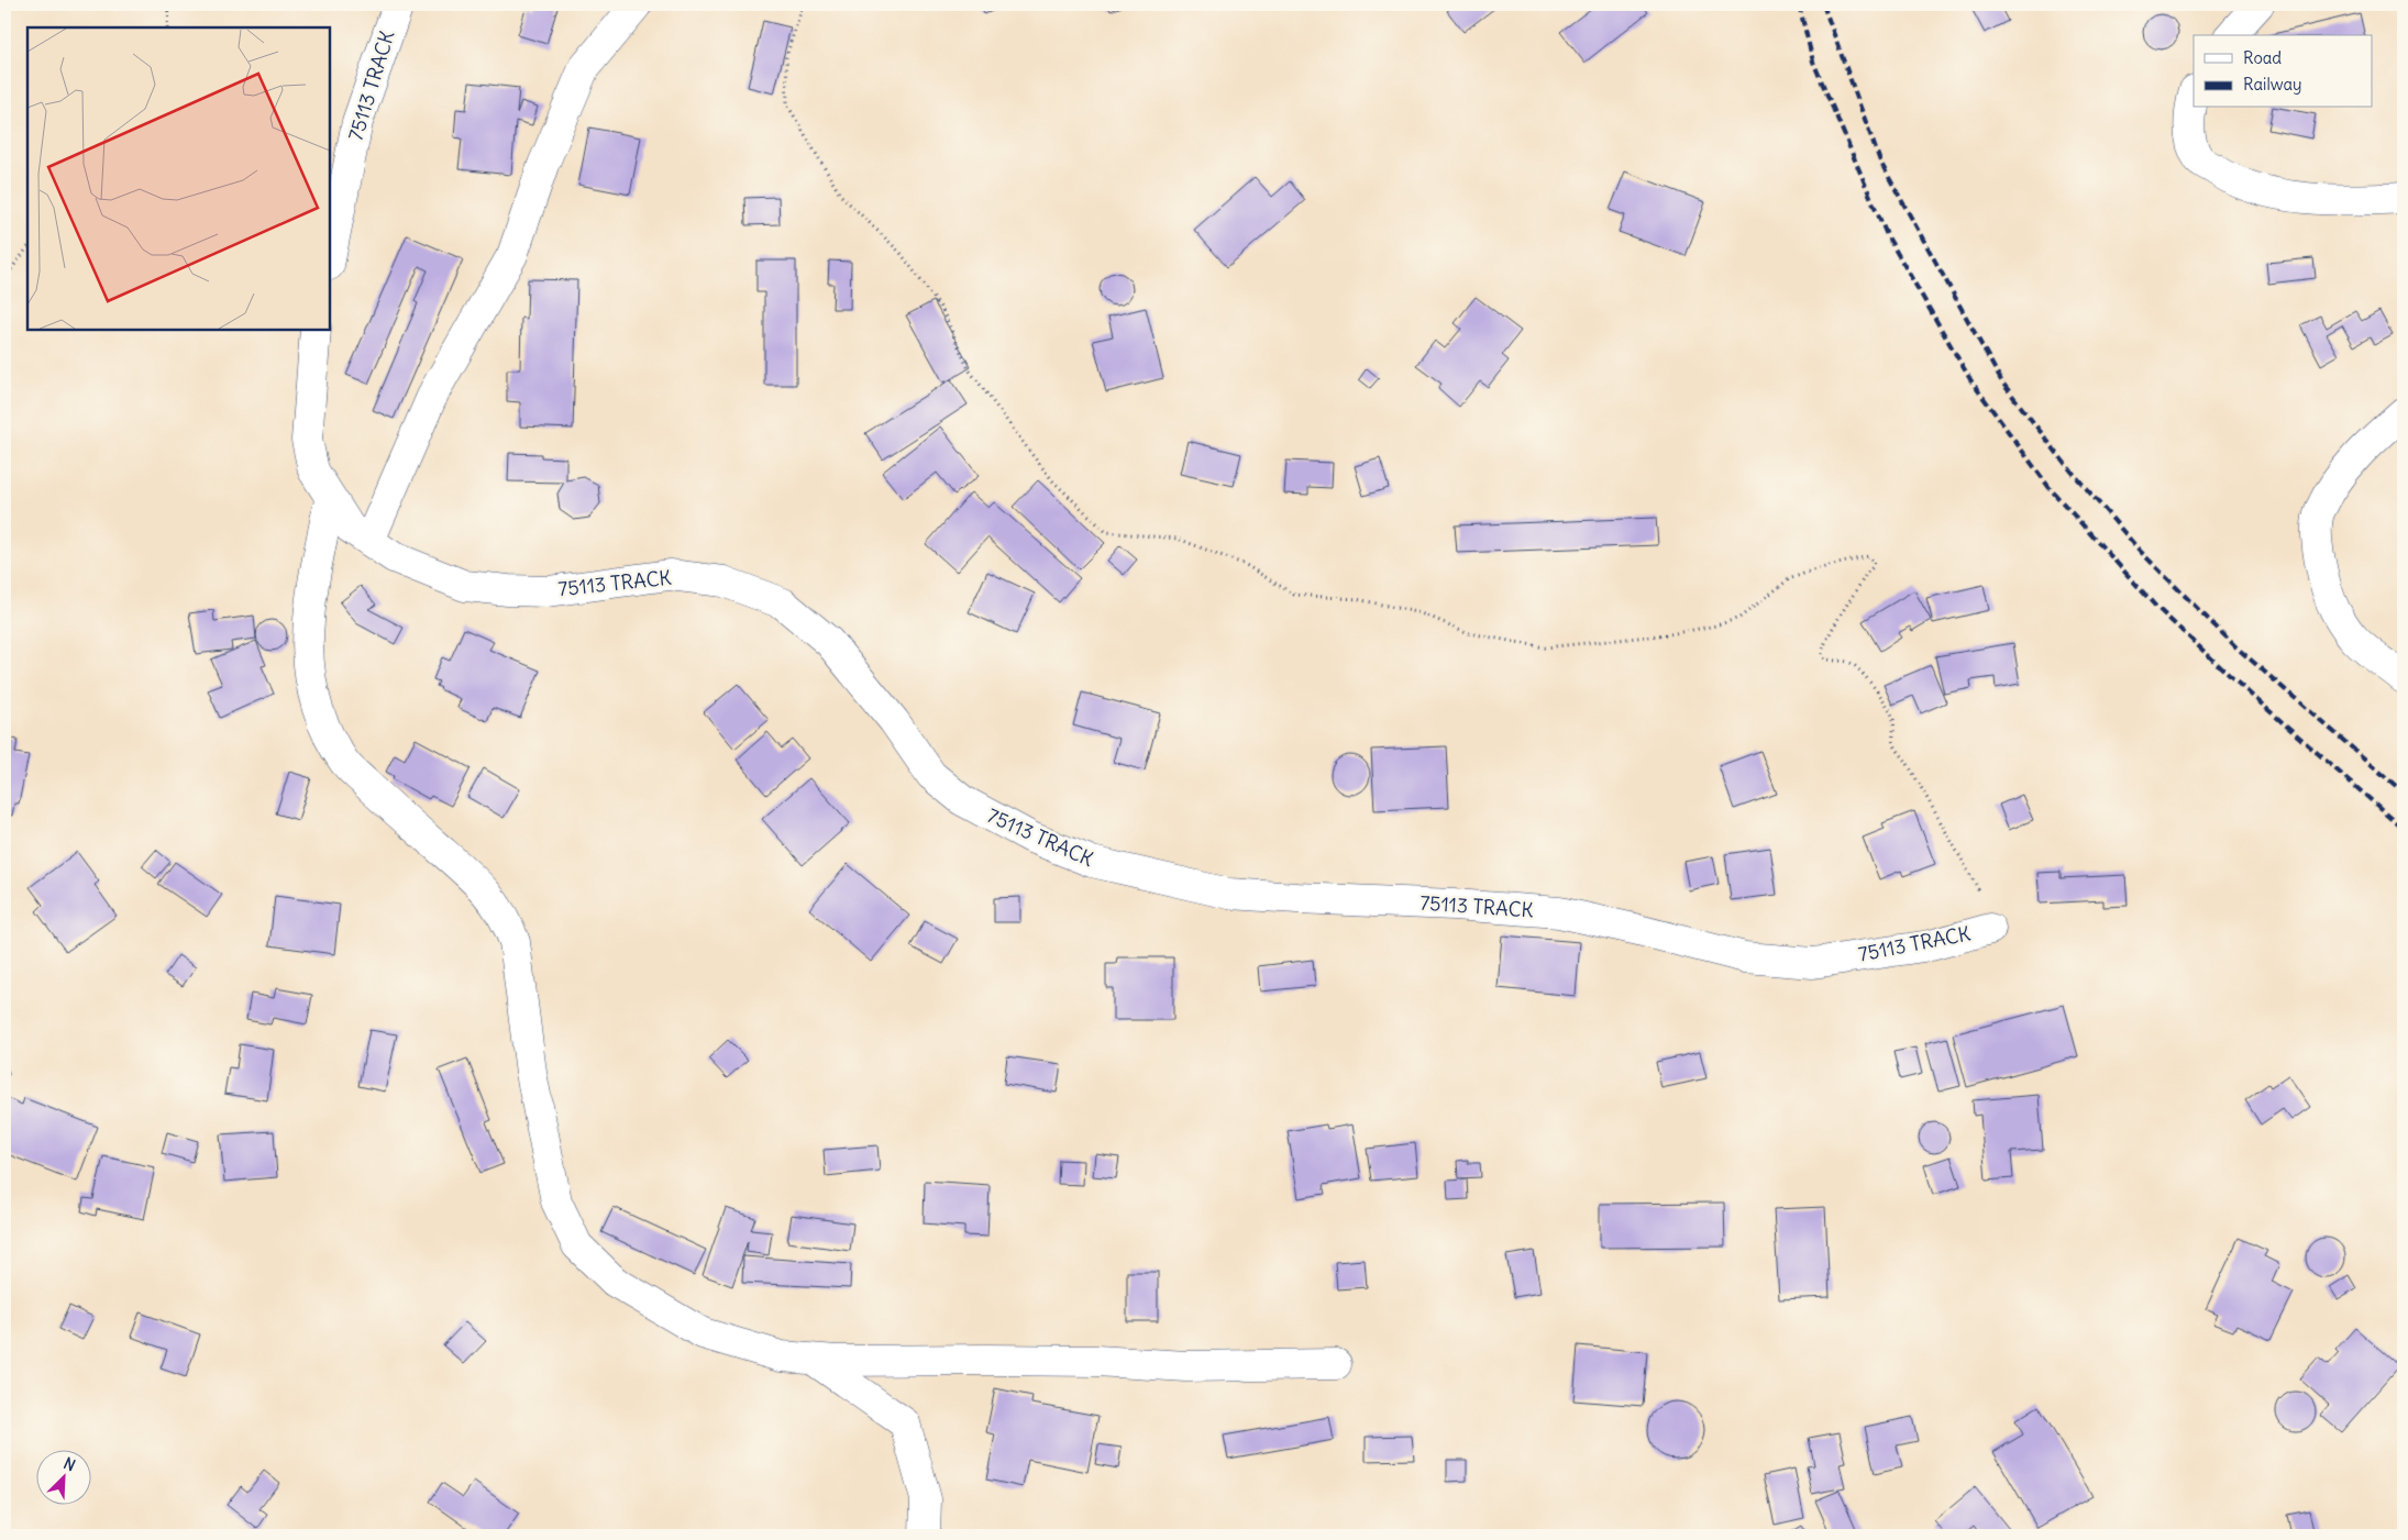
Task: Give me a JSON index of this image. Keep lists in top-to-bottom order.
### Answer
{
  "streets": {
    "street": ["75113 TRACK"]
  },
  "legend": ["Road", "Railway"],
  "north": "top right"
}
